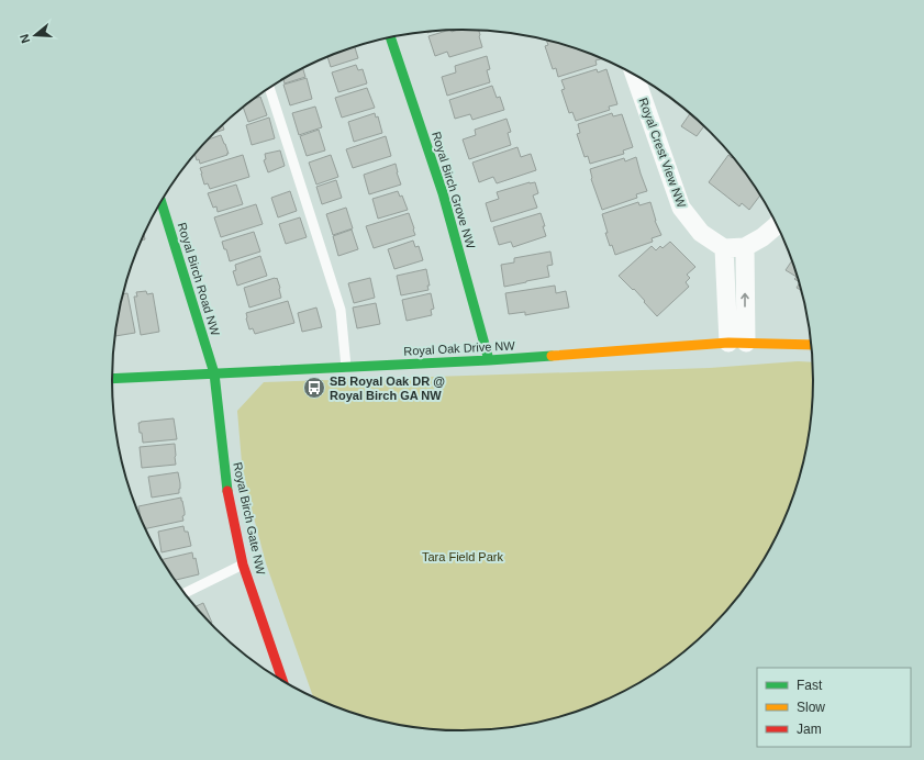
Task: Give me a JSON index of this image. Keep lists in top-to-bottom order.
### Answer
{
  "streets": {
    "street": [
      "Royal Crest View NW",
      "Royal Birch Grove NW",
      "Royal Birch Road NW",
      "Royal Oak Drive NW",
      "Royal Birch Gate NW"
    ]
  },
  "crossings": [
    ["Royal Birch Grove NW", "Royal Oak Drive NW"],
    ["Royal Birch Road NW", "Royal Oak Drive NW"],
    ["Royal Birch Road NW", "Royal Birch Gate NW"],
    ["Royal Oak Drive NW", "Royal Birch Gate NW"]
  ],
  "parks": ["Tara Field Park"],
  "places": {
    "bus stop": ["SB Royal Oak DR @ Royal Birch GA NW"]
  },
  "legend": ["Fast", "Slow", "Jam"],
  "north": "left"
}
